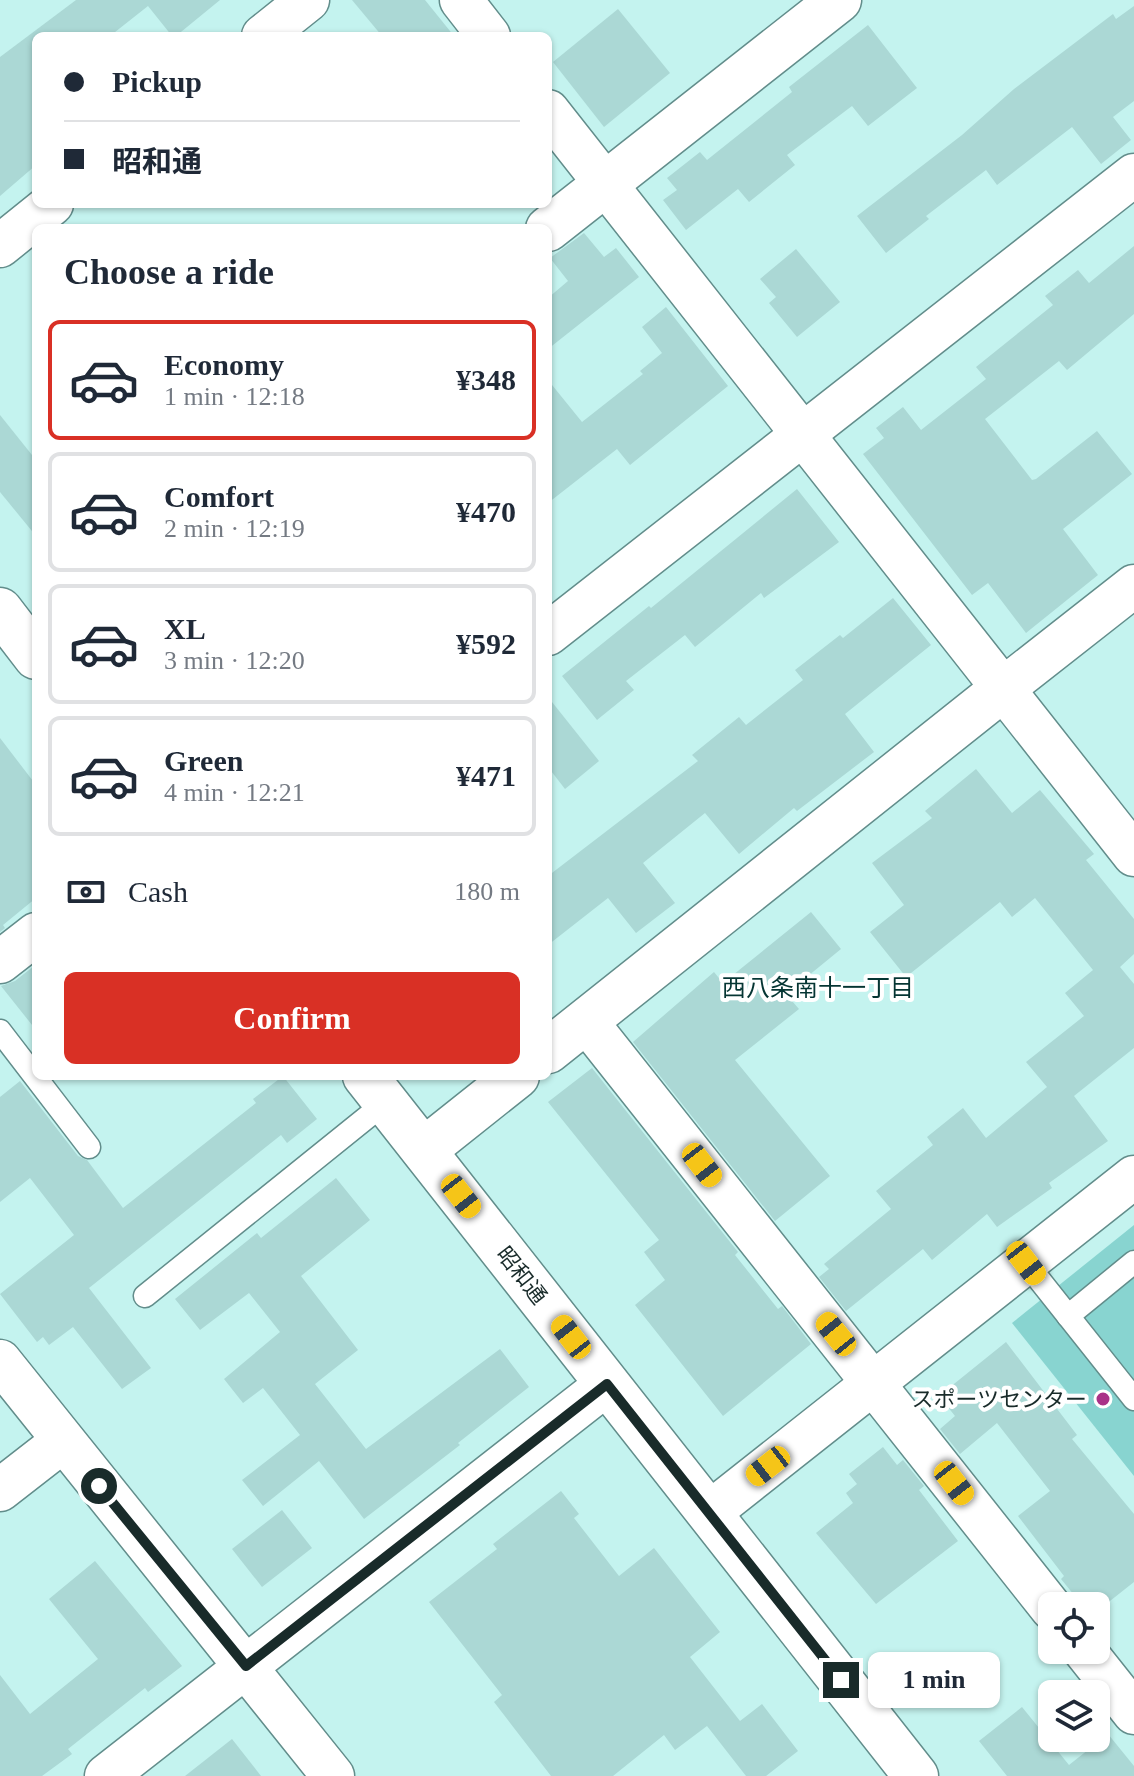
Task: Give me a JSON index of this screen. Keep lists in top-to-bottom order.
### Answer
{
  "streets": {
    "street": ["昭和通"]
  },
  "districts": ["西八条南十一丁目"],
  "places": ["スポーツセンター"],
  "page": {
    "banner": ["Pickup", "昭和通"],
    "heading": "Choose a ride",
    "list": [
      {
        "name": "Economy",
        "note": "1 min · 12:18",
        "value": "¥348"
      },
      {
        "name": "Comfort",
        "note": "2 min · 12:19",
        "value": "¥470"
      },
      {
        "name": "XL",
        "note": "3 min · 12:20",
        "value": "¥592"
      },
      {
        "name": "Green",
        "note": "4 min · 12:21",
        "value": "¥471"
      }
    ],
    "pay": ["Cash", "180 m"],
    "buttons": "Confirm",
    "bubble": "1 min"
  }
}
